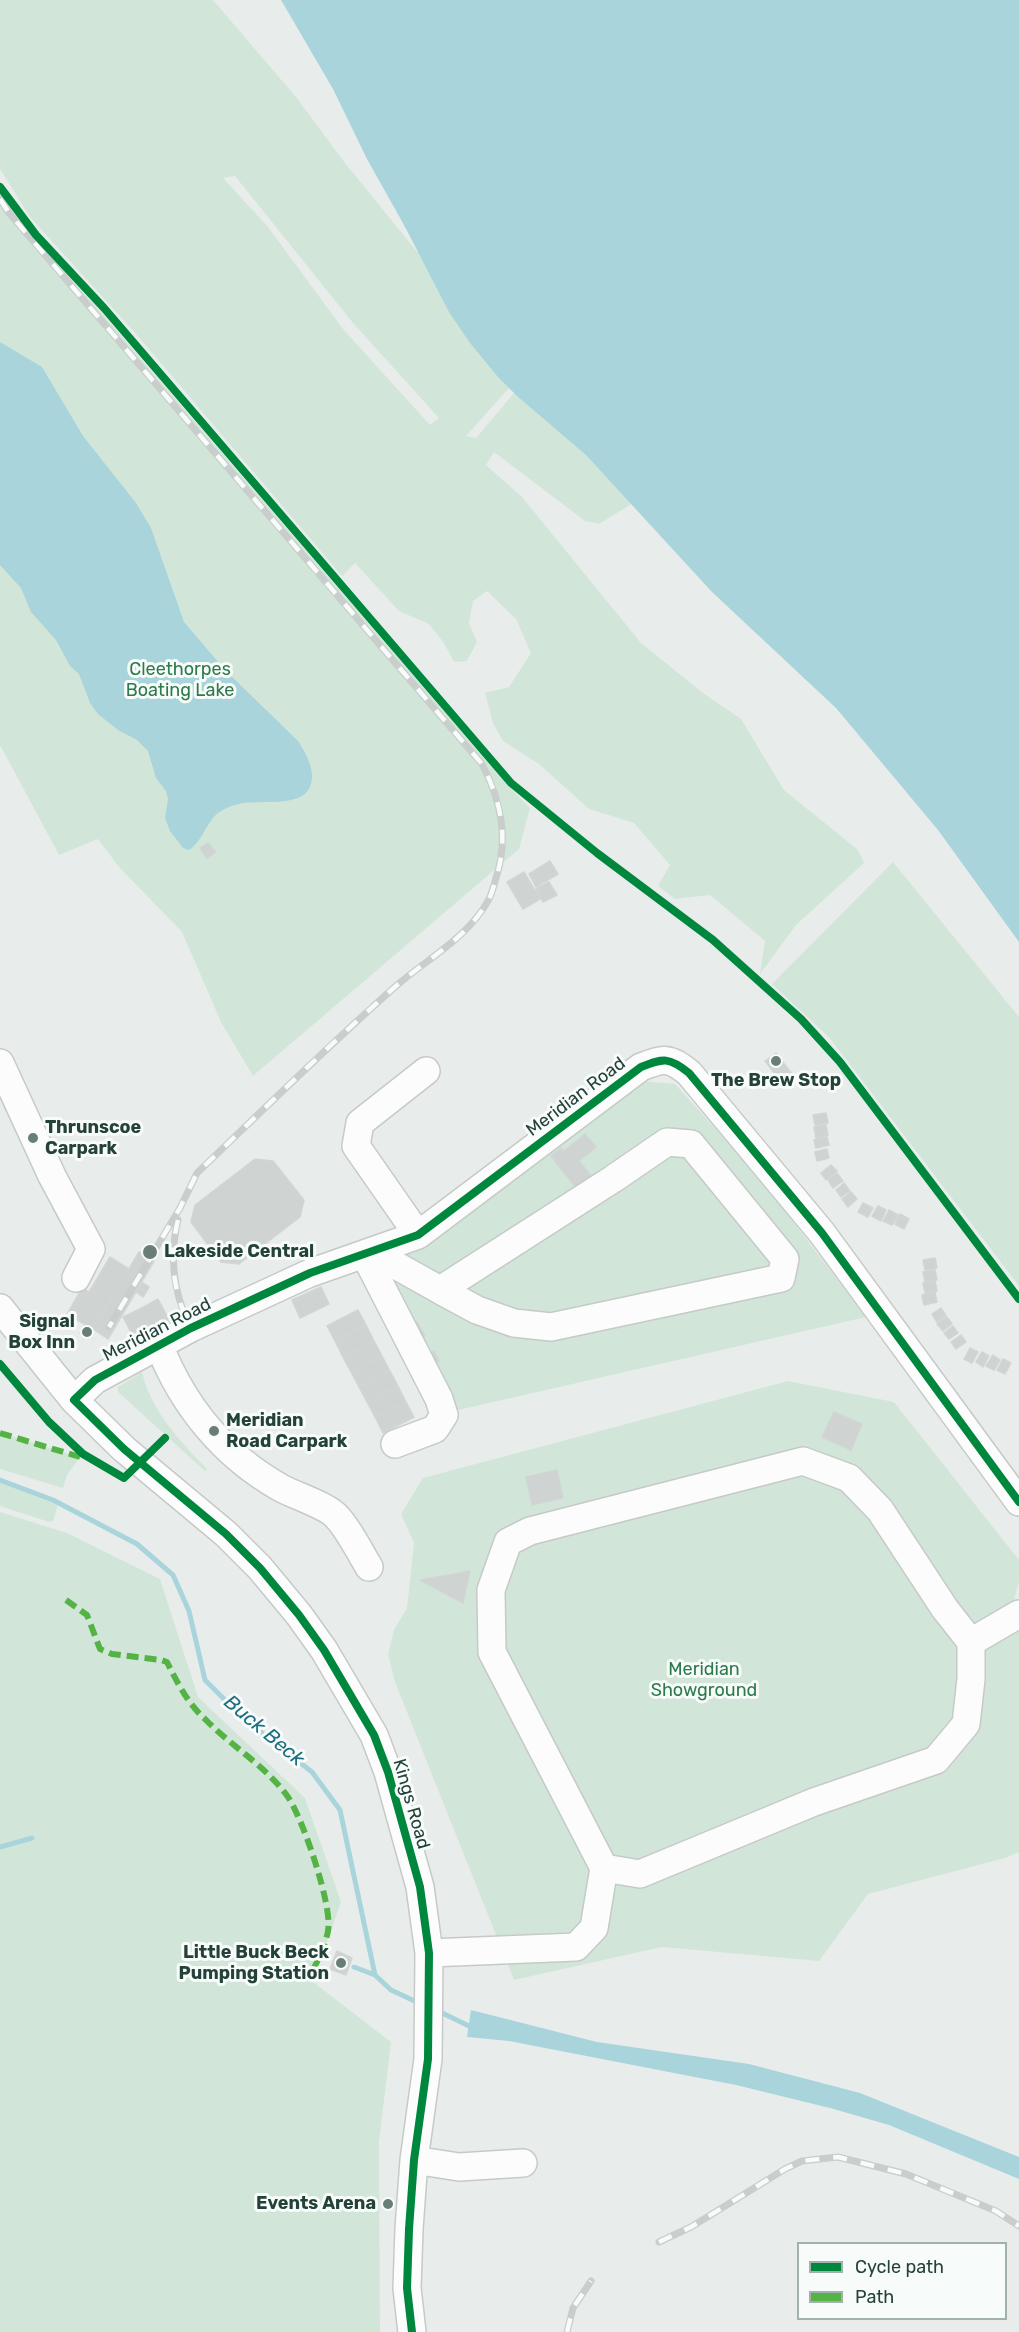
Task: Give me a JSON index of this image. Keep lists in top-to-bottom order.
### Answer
{
  "streets": {
    "street": ["Meridian Road", "Kings Road"]
  },
  "crossings": [
    ["Meridian Road", "Kings Road"]
  ],
  "water": ["Buck Beck"],
  "parks": ["Cleethorpes Boating Lake", "Meridian Showground"],
  "places": [
    "The Brew Stop",
    "Thrunscoe Carpark",
    "Lakeside Central",
    "Signal Box Inn",
    "Meridian Road Carpark",
    "Little Buck Beck Pumping Station",
    "Events Arena"
  ],
  "legend": ["Cycle path", "Path"]
}
